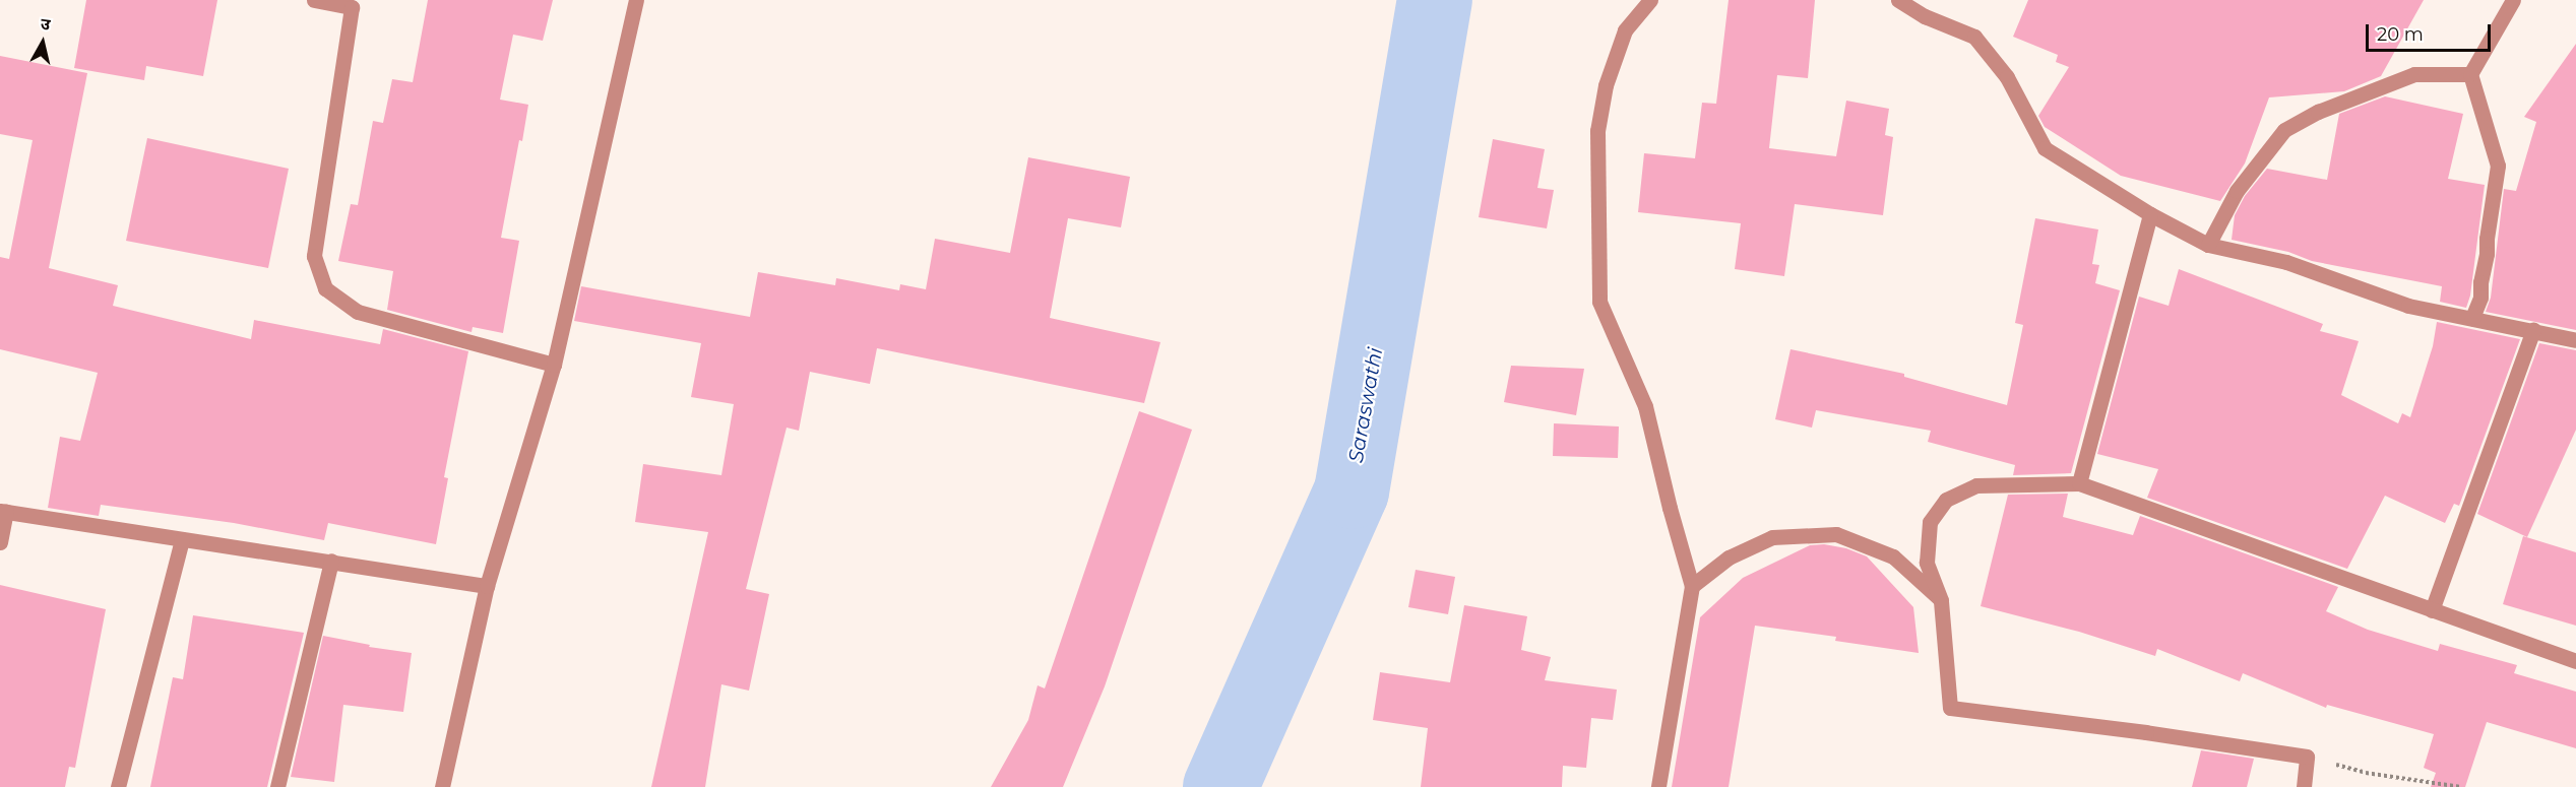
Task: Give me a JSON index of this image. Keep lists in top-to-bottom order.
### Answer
{
  "water": ["Saraswathi"],
  "scale_bar": "20 m",
  "north": "top"
}
